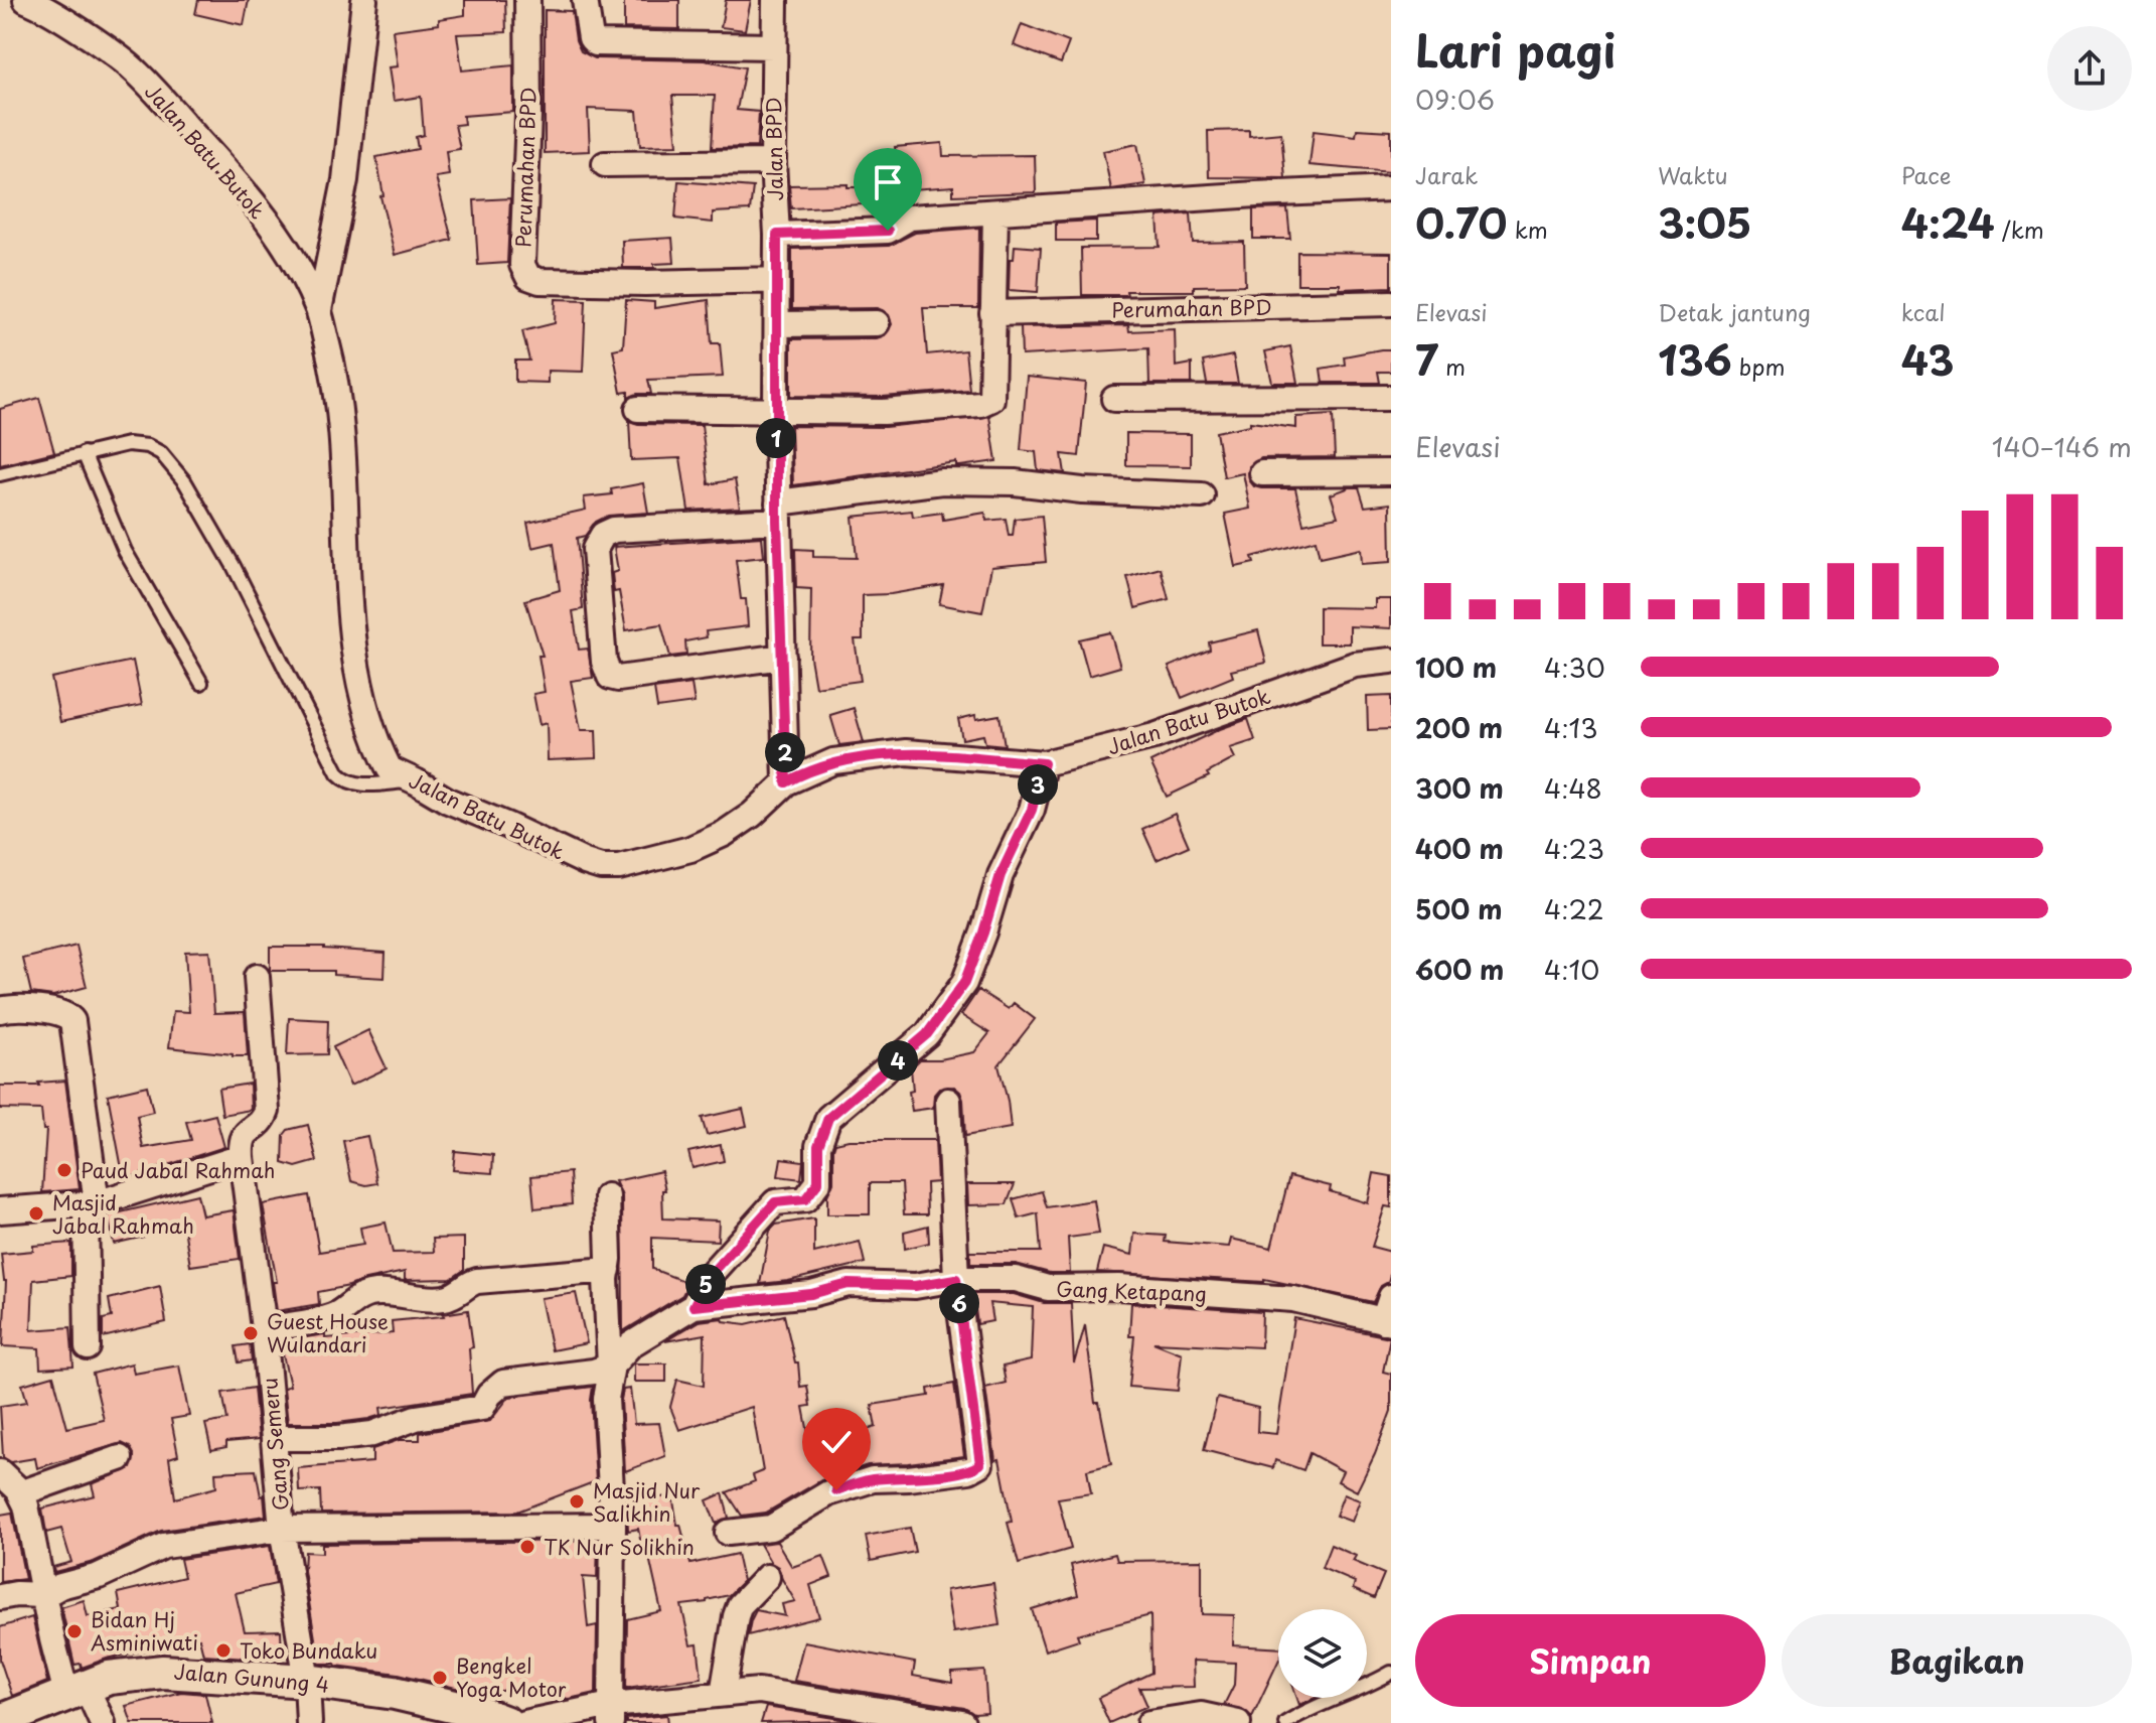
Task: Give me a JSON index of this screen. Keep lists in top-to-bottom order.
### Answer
{
  "streets": {
    "street": [
      "Jalan BPD",
      "Jalan Batu Butok",
      "Perumahan BPD",
      "Gang Ketapang",
      "Gang Semeru",
      "Jalan Gunung 4"
    ]
  },
  "crossings": [
    ["Jalan BPD", "Jalan Batu Butok"],
    ["Jalan BPD", "Perumahan BPD"],
    ["Gang Semeru", "Jalan Gunung 4"]
  ],
  "places": [
    "Paud Jabal Rahmah",
    "Masjid Jabal Rahmah",
    "Guest House Wulandari",
    "Masjid Nur Salikhin",
    "TK Nur Solikhin",
    "Bidan Hj Asminiwati",
    "Toko Bundaku",
    "Bengkel Yoga Motor"
  ],
  "page": {
    "heading": ["Lari pagi", "09:06"],
    "stats": [
      ["Jarak", "0.70 km"],
      ["Waktu", "3:05"],
      ["Pace", "4:24 /km"],
      ["Elevasi", "7 m"],
      ["Detak jantung", "136 bpm"],
      ["kcal", "43"]
    ],
    "chart": ["Elevasi", "140–146 m"],
    "pins": [
      "1",
      "2",
      "3",
      "4",
      "5",
      "6"
    ],
    "list": [
      {
        "name": "100 m",
        "note": "4:30"
      },
      {
        "name": "200 m",
        "note": "4:13"
      },
      {
        "name": "300 m",
        "note": "4:48"
      },
      {
        "name": "400 m",
        "note": "4:23"
      },
      {
        "name": "500 m",
        "note": "4:22"
      },
      {
        "name": "600 m",
        "note": "4:10"
      }
    ],
    "buttons": ["Simpan", "Bagikan"]
  }
}
